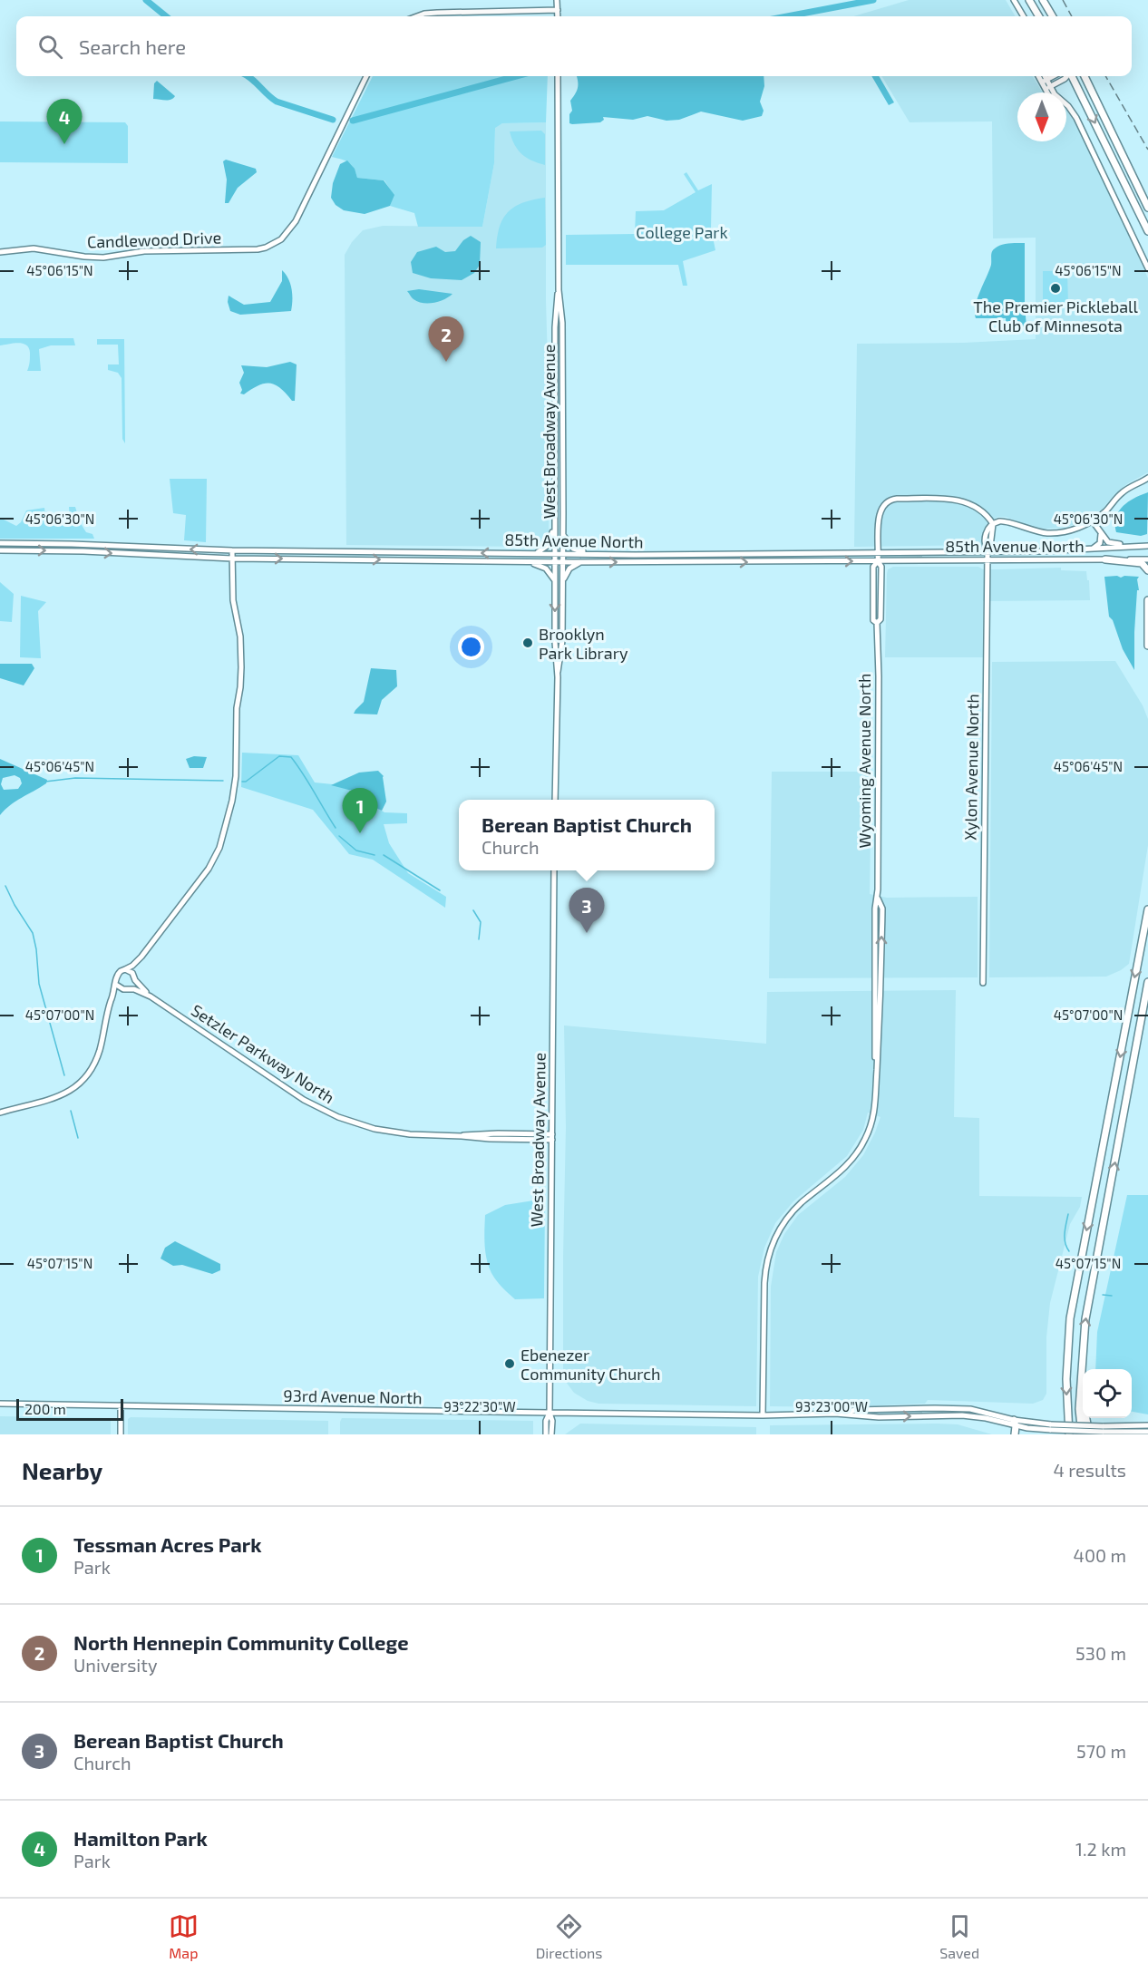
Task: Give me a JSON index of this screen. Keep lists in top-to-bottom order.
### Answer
{
  "streets": {
    "street": [
      "Candlewood Drive",
      "West Broadway Avenue",
      "85th Avenue North",
      "Wyoming Avenue North",
      "Xylon Avenue North",
      "Setzler Parkway North",
      "93rd Avenue North"
    ]
  },
  "crossings": [
    ["West Broadway Avenue", "85th Avenue North"],
    ["West Broadway Avenue", "Setzler Parkway North"],
    ["West Broadway Avenue", "93rd Avenue North"],
    ["85th Avenue North", "Wyoming Avenue North"],
    ["85th Avenue North", "Xylon Avenue North"],
    ["Wyoming Avenue North", "Xylon Avenue North"],
    ["Wyoming Avenue North", "93rd Avenue North"]
  ],
  "parks": ["College Park"],
  "places": ["The Premier Pickleball Club of Minnesota", "Brooklyn Park Library", "Ebenezer Community Church"],
  "scale_bar": "200 m",
  "north": "bottom",
  "page": {
    "search": "Search here",
    "pins": [
      "4",
      "2",
      "1",
      "3"
    ],
    "popup": ["Berean Baptist Church", "Church"],
    "scale": "200 m",
    "heading": ["Nearby", "4 results"],
    "list": [
      {
        "mark": "1",
        "name": "Tessman Acres Park",
        "note": "Park",
        "value": "400 m"
      },
      {
        "mark": "2",
        "name": "North Hennepin Community College",
        "note": "University",
        "value": "530 m"
      },
      {
        "mark": "3",
        "name": "Berean Baptist Church",
        "note": "Church",
        "value": "570 m"
      },
      {
        "mark": "4",
        "name": "Hamilton Park",
        "note": "Park",
        "value": "1.2 km"
      }
    ],
    "nav": ["Map", "Directions", "Saved"]
  },
  "coordinates": [
    "45°06'15\"N",
    "45°06'30\"N",
    "45°06'45\"N",
    "45°07'00\"N",
    "45°07'15\"N",
    "93°22'30\"W",
    "93°23'00\"W"
  ]
}
